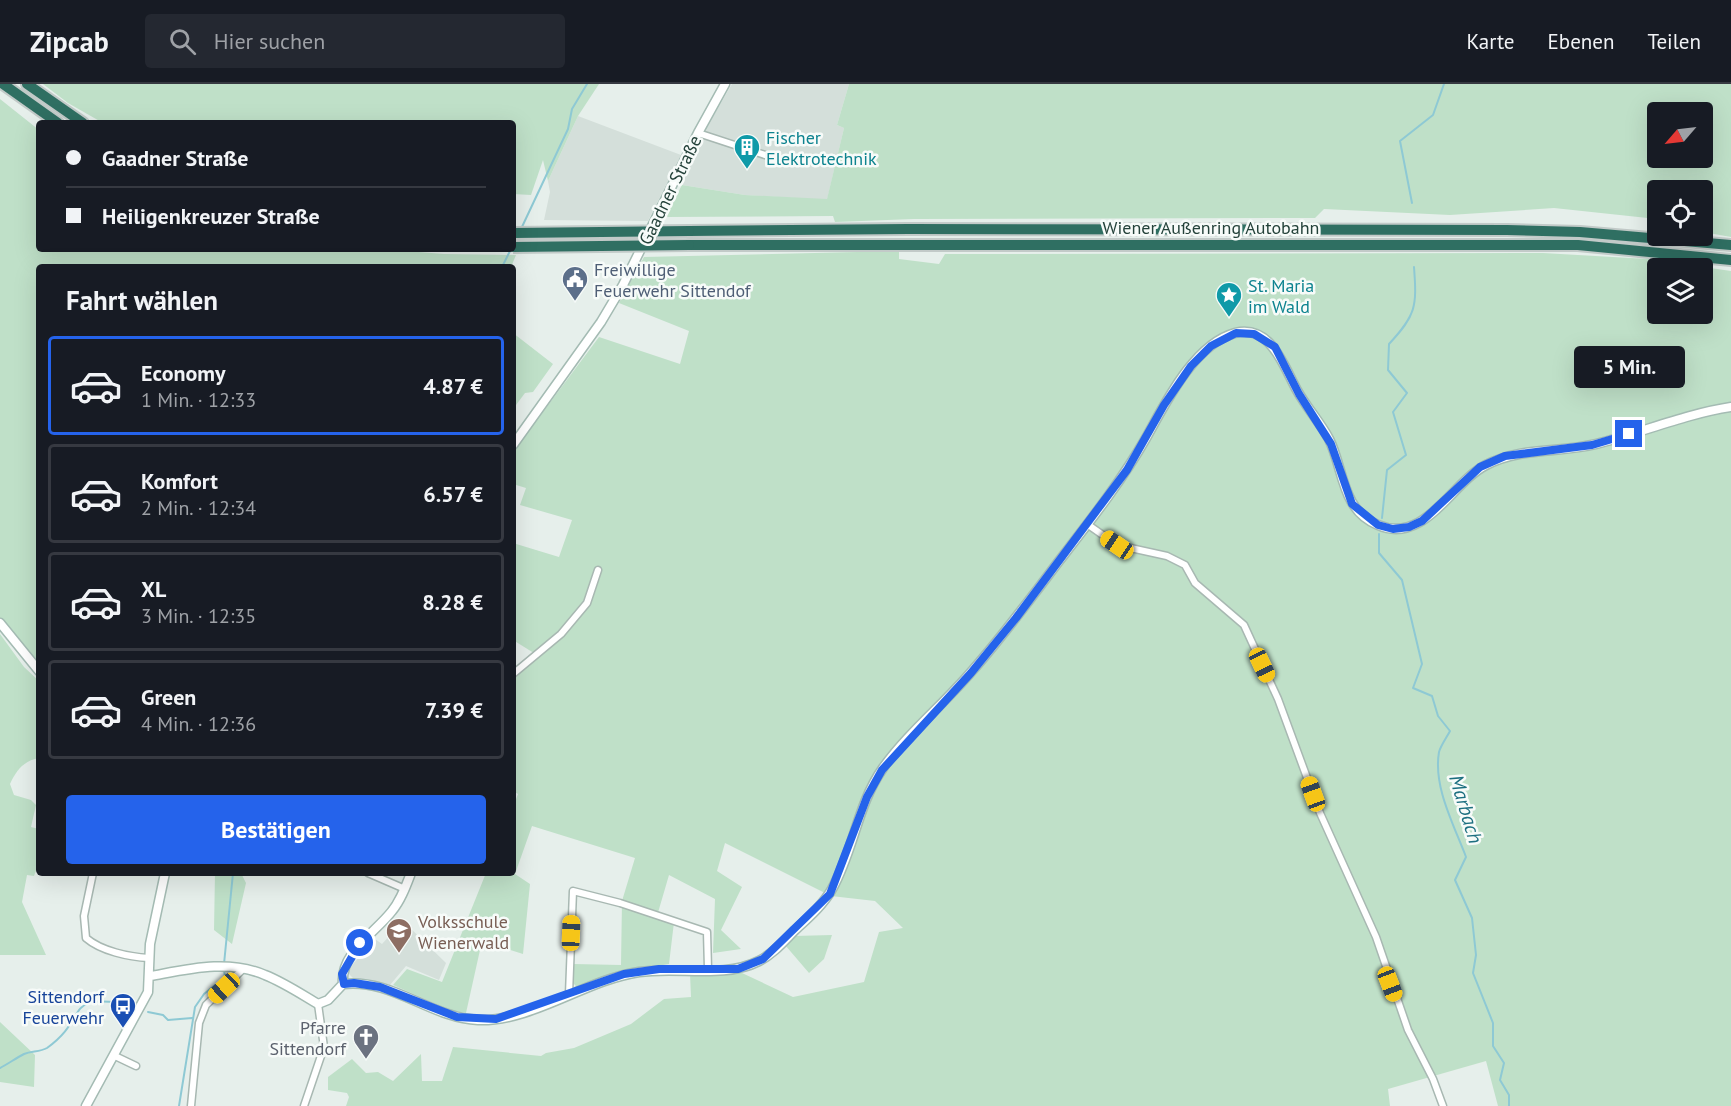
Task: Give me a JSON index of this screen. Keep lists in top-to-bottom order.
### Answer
{
  "streets": {
    "highway": ["Wiener Außenring Autobahn"],
    "main road": ["Gaadner Straße"]
  },
  "water": ["Marbach"],
  "places": {
    "building": ["Fischer Elektrotechnik"],
    "public building": ["Freiwillige Feuerwehr Sittendof"],
    "place": ["St. Maria im Wald"],
    "school or university": ["Volksschule Wienerwald"],
    "bus stop": ["Sittendorf Feuerwehr"],
    "church": ["Pfarre Sittendorf"]
  },
  "north": "bottom left",
  "page": {
    "header": "Zipcab",
    "search": "Hier suchen",
    "nav": ["Karte", "Ebenen", "Teilen"],
    "banner": ["Gaadner Straße", "Heiligenkreuzer Straße"],
    "heading": "Fahrt wählen",
    "list": [
      {
        "name": "Economy",
        "note": "1 Min. · 12:33",
        "value": "4.87 €"
      },
      {
        "name": "Komfort",
        "note": "2 Min. · 12:34",
        "value": "6.57 €"
      },
      {
        "name": "XL",
        "note": "3 Min. · 12:35",
        "value": "8.28 €"
      },
      {
        "name": "Green",
        "note": "4 Min. · 12:36",
        "value": "7.39 €"
      }
    ],
    "bubble": "5 Min.",
    "buttons": "Bestätigen"
  }
}
